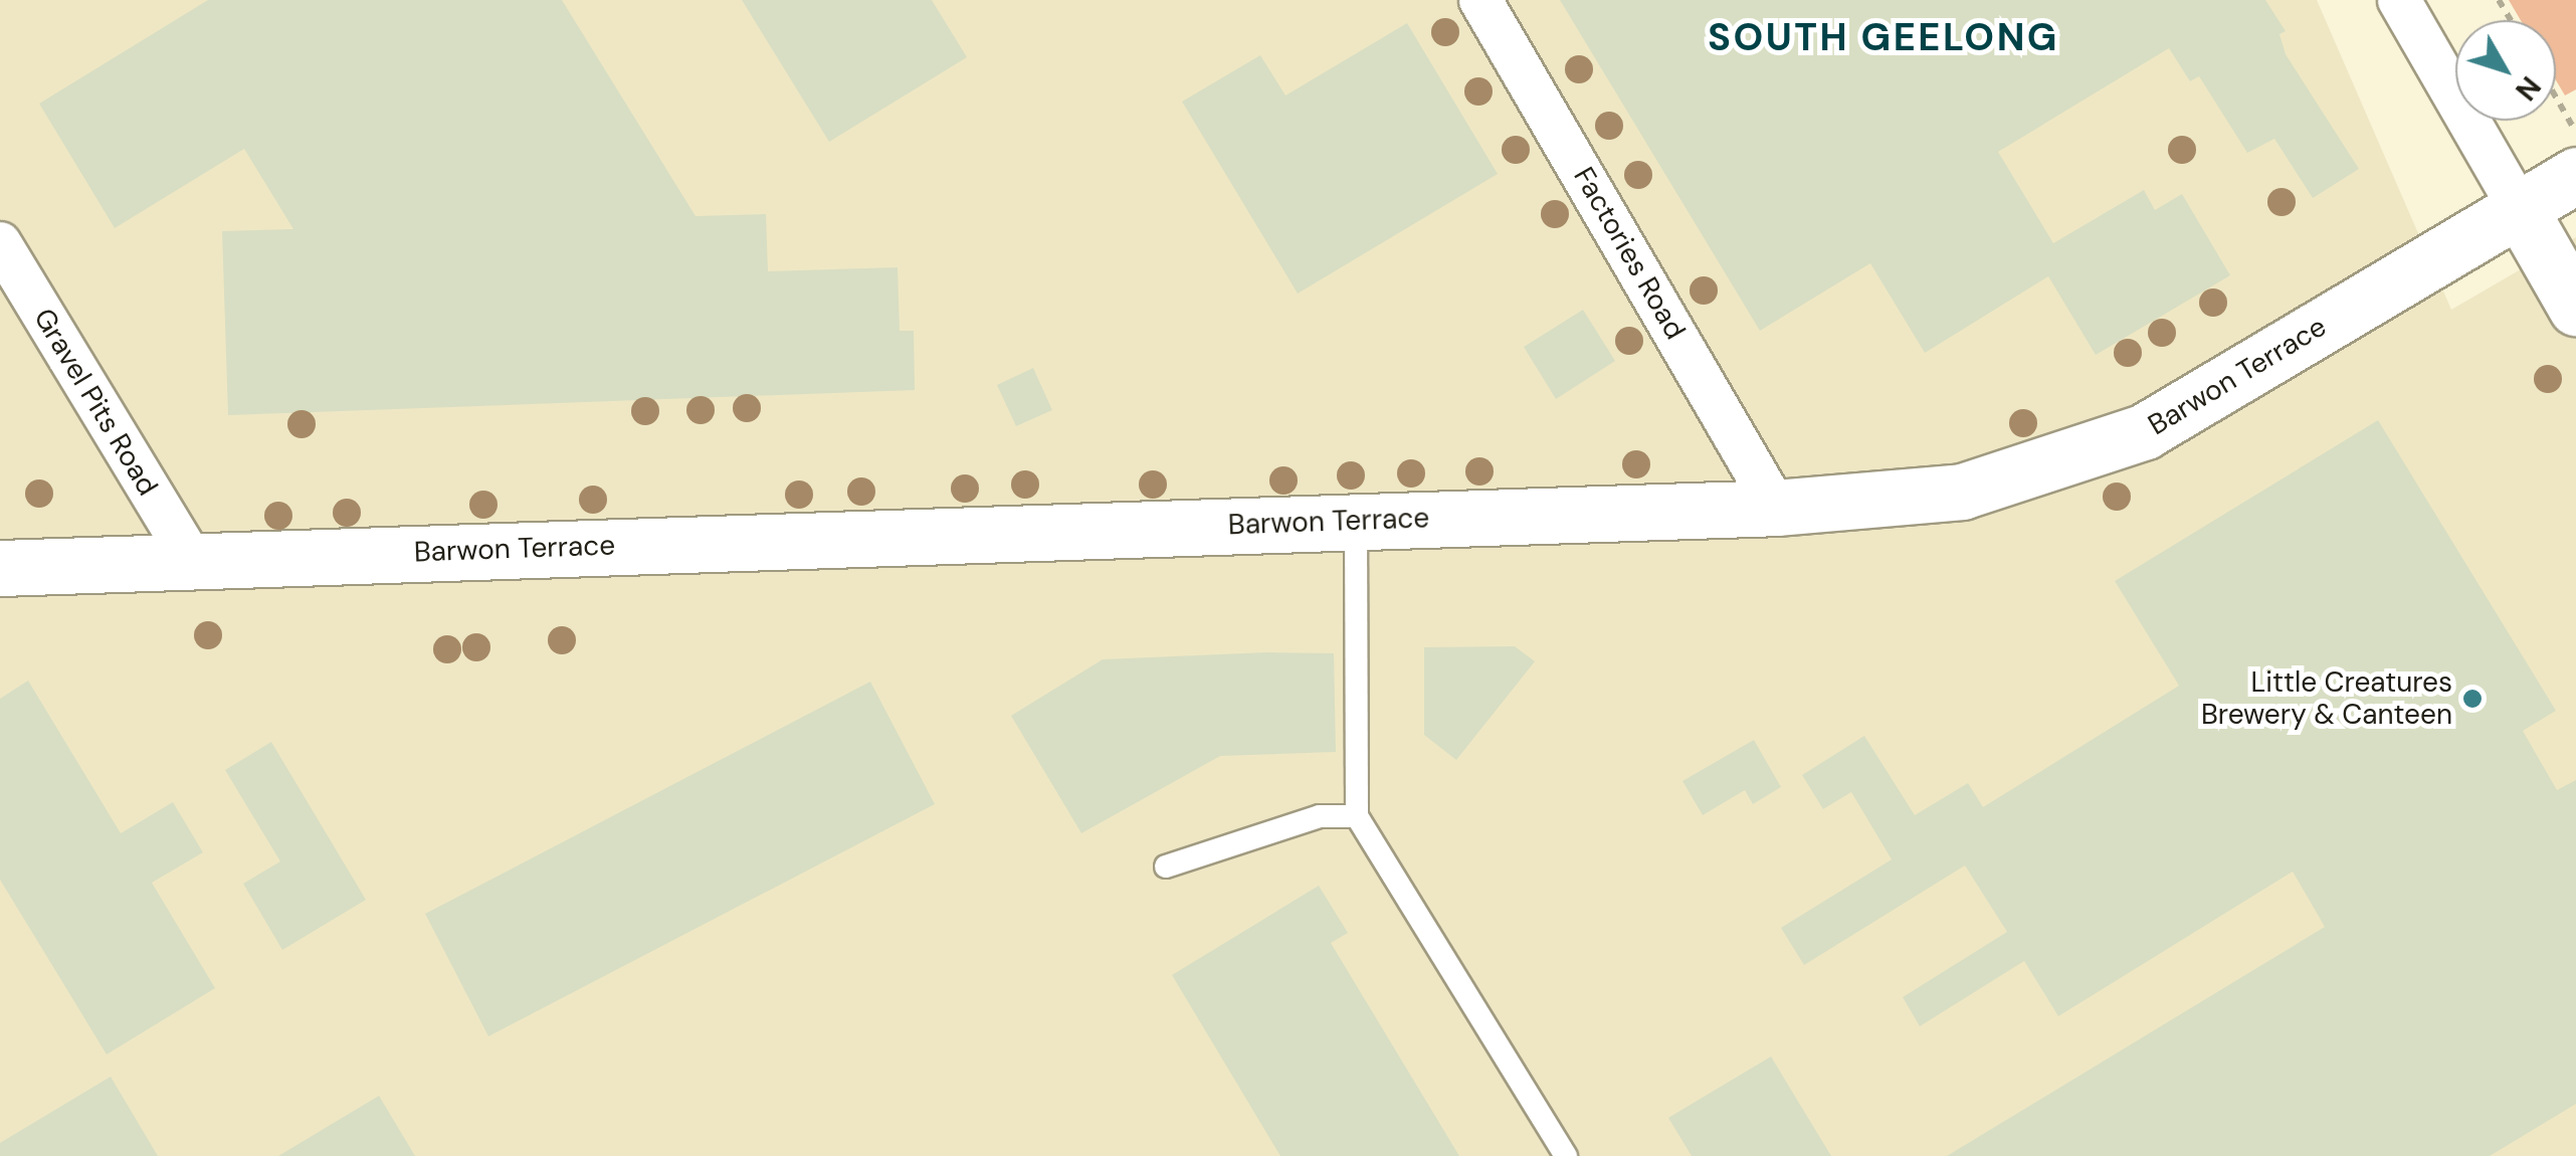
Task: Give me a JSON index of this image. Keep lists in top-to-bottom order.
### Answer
{
  "streets": {
    "street": ["Factories Road", "Barwon Terrace", "Gravel Pits Road"]
  },
  "crossings": [
    ["Factories Road", "Barwon Terrace"],
    ["Barwon Terrace", "Gravel Pits Road"]
  ],
  "districts": ["SOUTH GEELONG"],
  "places": ["Little Creatures Brewery & Canteen"],
  "north": "bottom right"
}
